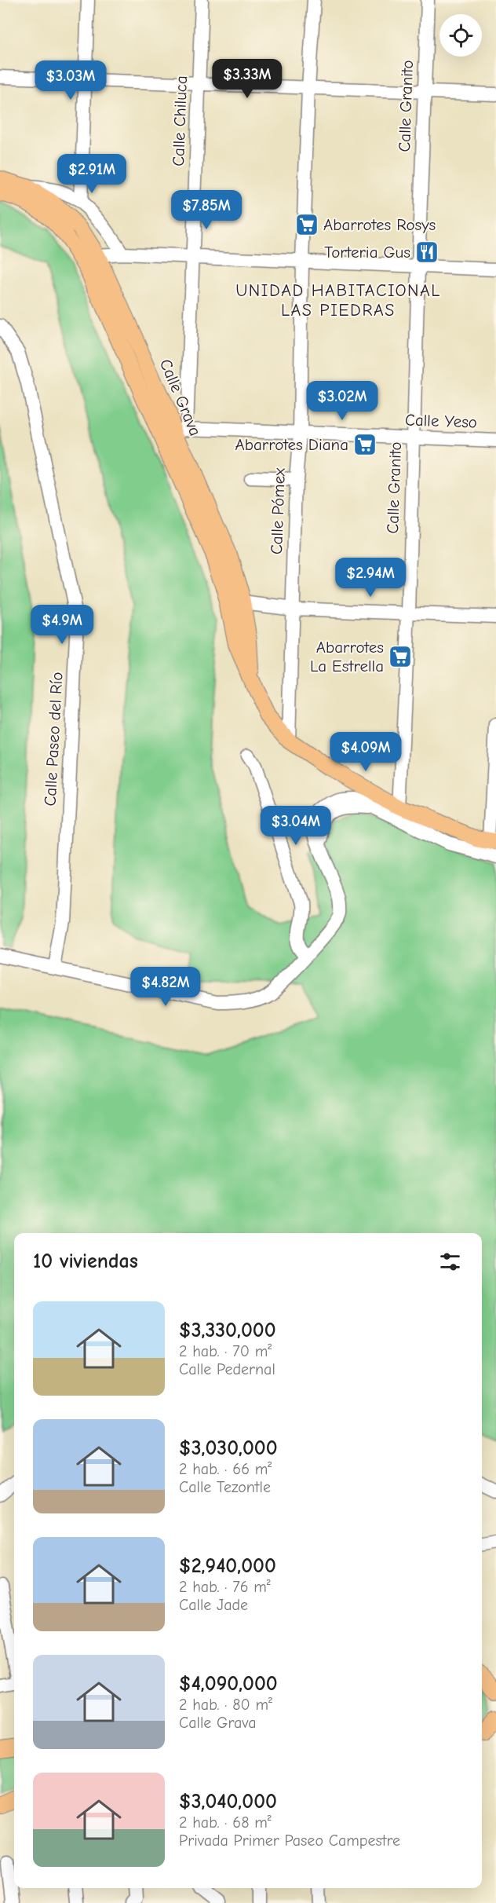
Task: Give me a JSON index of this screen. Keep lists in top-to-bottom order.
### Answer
{
  "streets": {
    "main road": ["Calle Grava"],
    "street": [
      "Calle Granito",
      "Calle Chiluca",
      "Calle Yeso",
      "Calle Pómex",
      "Calle Paseo del Río"
    ]
  },
  "crossings": [
    ["Calle Granito", "Calle Grava"],
    ["Calle Granito", "Calle Yeso"],
    ["Calle Chiluca", "Calle Grava"],
    ["Calle Chiluca", "Calle Yeso"],
    ["Calle Grava", "Calle Yeso"],
    ["Calle Grava", "Calle Pómex"],
    ["Calle Yeso", "Calle Pómex"]
  ],
  "districts": ["UNIDAD HABITACIONAL LAS PIEDRAS"],
  "places": {
    "supermarket": ["Abarrotes Rosys", "Abarrotes Diana", "Abarrotes La Estrella"],
    "restaurant": ["Torteria Gus"]
  },
  "page": {
    "price": [
      "$3.33M",
      "$3.03M",
      "$2.91M",
      "$7.85M",
      "$3.02M",
      "$2.94M",
      "$4.9M",
      "$4.09M",
      "$3.04M",
      "$4.82M"
    ],
    "heading": "10 viviendas",
    "list": [
      {
        "name": "$3,330,000",
        "note": "2 hab. · 70 m² · Calle Pedernal"
      },
      {
        "name": "$3,030,000",
        "note": "2 hab. · 66 m² · Calle Tezontle"
      },
      {
        "name": "$2,940,000",
        "note": "2 hab. · 76 m² · Calle Jade"
      },
      {
        "name": "$4,090,000",
        "note": "2 hab. · 80 m² · Calle Grava"
      },
      {
        "name": "$3,040,000",
        "note": "2 hab. · 68 m² · Privada Primer Paseo Campestre"
      }
    ]
  }
}
